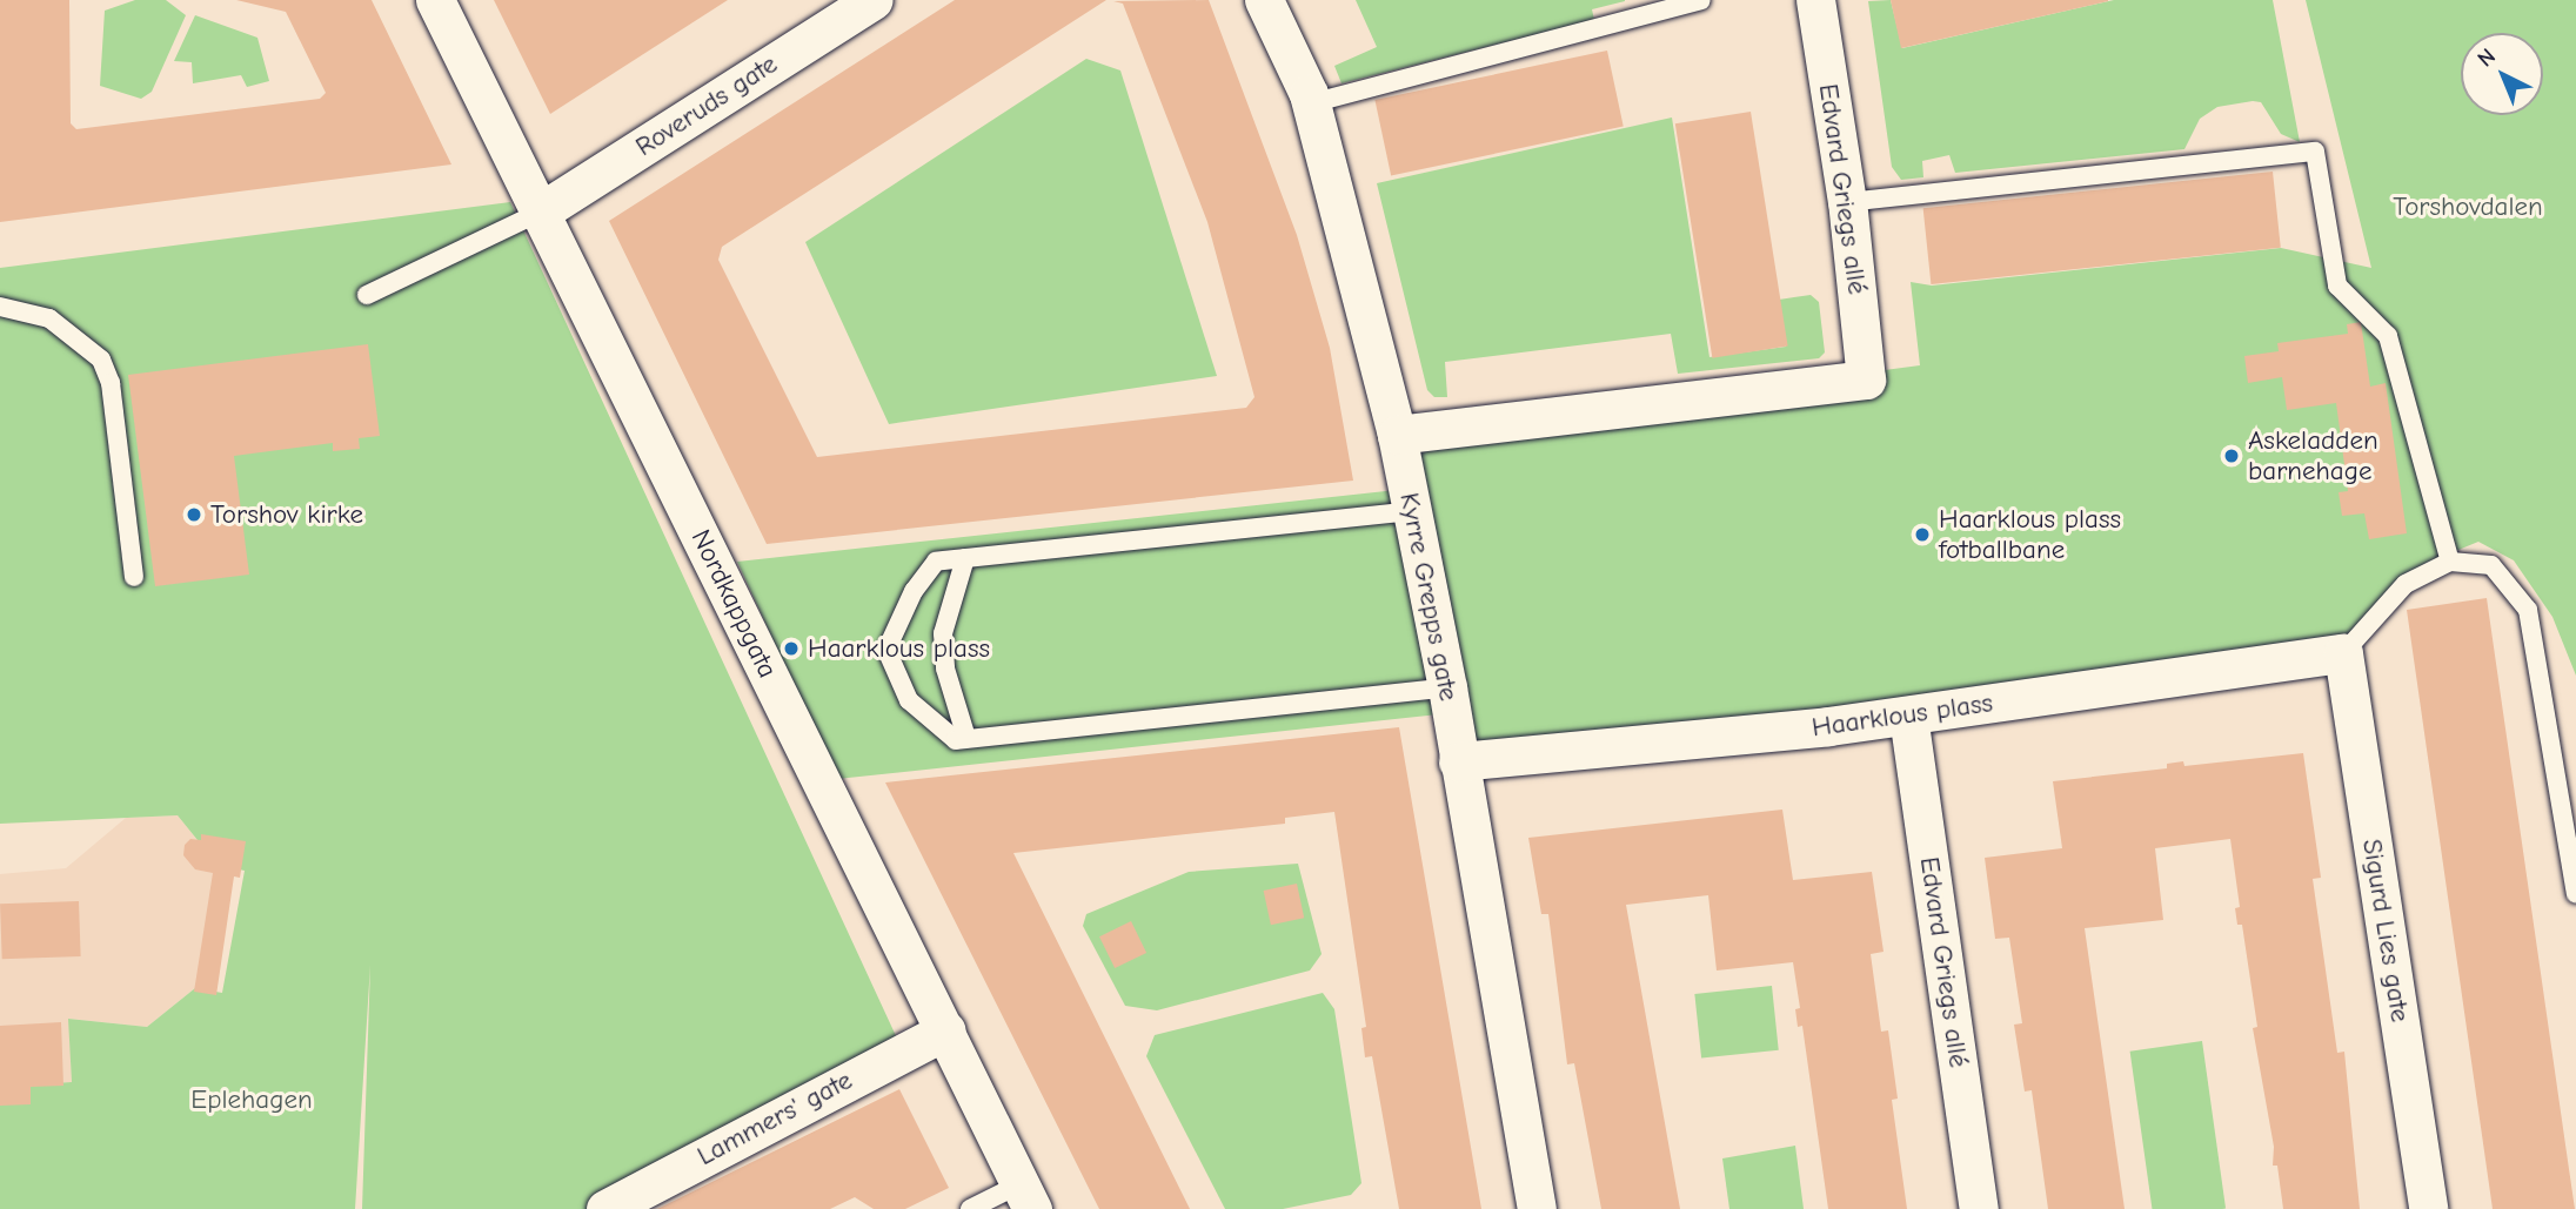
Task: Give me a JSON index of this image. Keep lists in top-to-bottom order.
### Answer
{
  "streets": {
    "street": [
      "Roveruds gate",
      "Edvard Griegs allé",
      "Kyrre Grepps gate",
      "Nordkappgata",
      "Haarklous plass",
      "Sigurd Lies gate",
      "Lammers' gate"
    ]
  },
  "crossings": [
    ["Roveruds gate", "Nordkappgata"],
    ["Edvard Griegs allé", "Kyrre Grepps gate"],
    ["Edvard Griegs allé", "Haarklous plass"],
    ["Kyrre Grepps gate", "Haarklous plass"],
    ["Nordkappgata", "Lammers' gate"],
    ["Haarklous plass", "Sigurd Lies gate"]
  ],
  "parks": ["Torshovdalen", "Eplehagen"],
  "places": [
    "Askeladden barnehage",
    "Torshov kirke",
    "Haarklous plass fotballbane",
    "Haarklous plass"
  ],
  "north": "top left"
}
